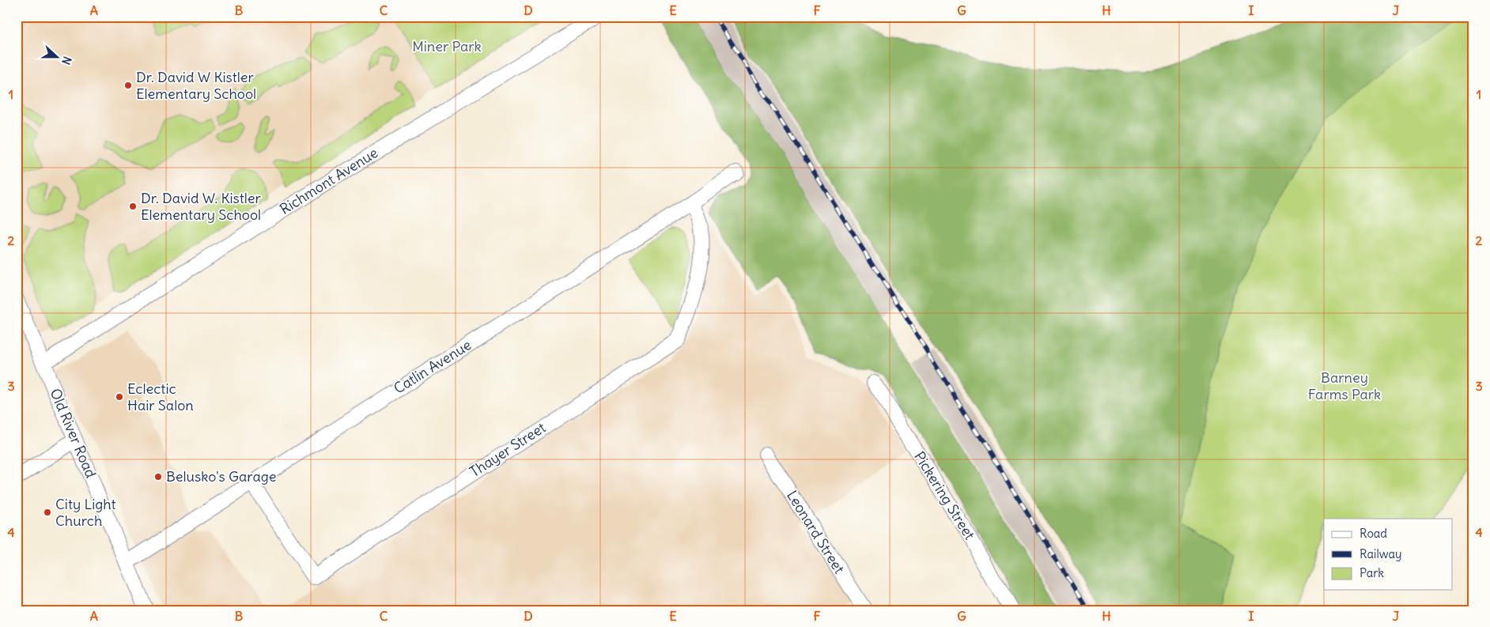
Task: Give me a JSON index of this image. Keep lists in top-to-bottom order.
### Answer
{
  "streets": {
    "street": [
      "Richmont Avenue",
      "Catlin Avenue",
      "Old River Road",
      "Thayer Street",
      "Pickering Street",
      "Leonard Street"
    ]
  },
  "crossings": [
    ["Richmont Avenue", "Old River Road"],
    ["Catlin Avenue", "Old River Road"],
    ["Catlin Avenue", "Thayer Street"]
  ],
  "parks": ["Miner Park", "Barney Farms Park"],
  "places": [
    "Dr. David W Kistler Elementary School",
    "Dr. David W. Kistler Elementary School",
    "Eclectic Hair Salon",
    "Belusko's Garage",
    "City Light Church"
  ],
  "legend": ["Road", "Railway", "Park"],
  "north": "right",
  "grid": {
    "columns": [
      "A",
      "B",
      "C",
      "D",
      "E",
      "F",
      "G",
      "H",
      "I",
      "J"
    ],
    "rows": [
      "1",
      "2",
      "3",
      "4"
    ]
  }
}
